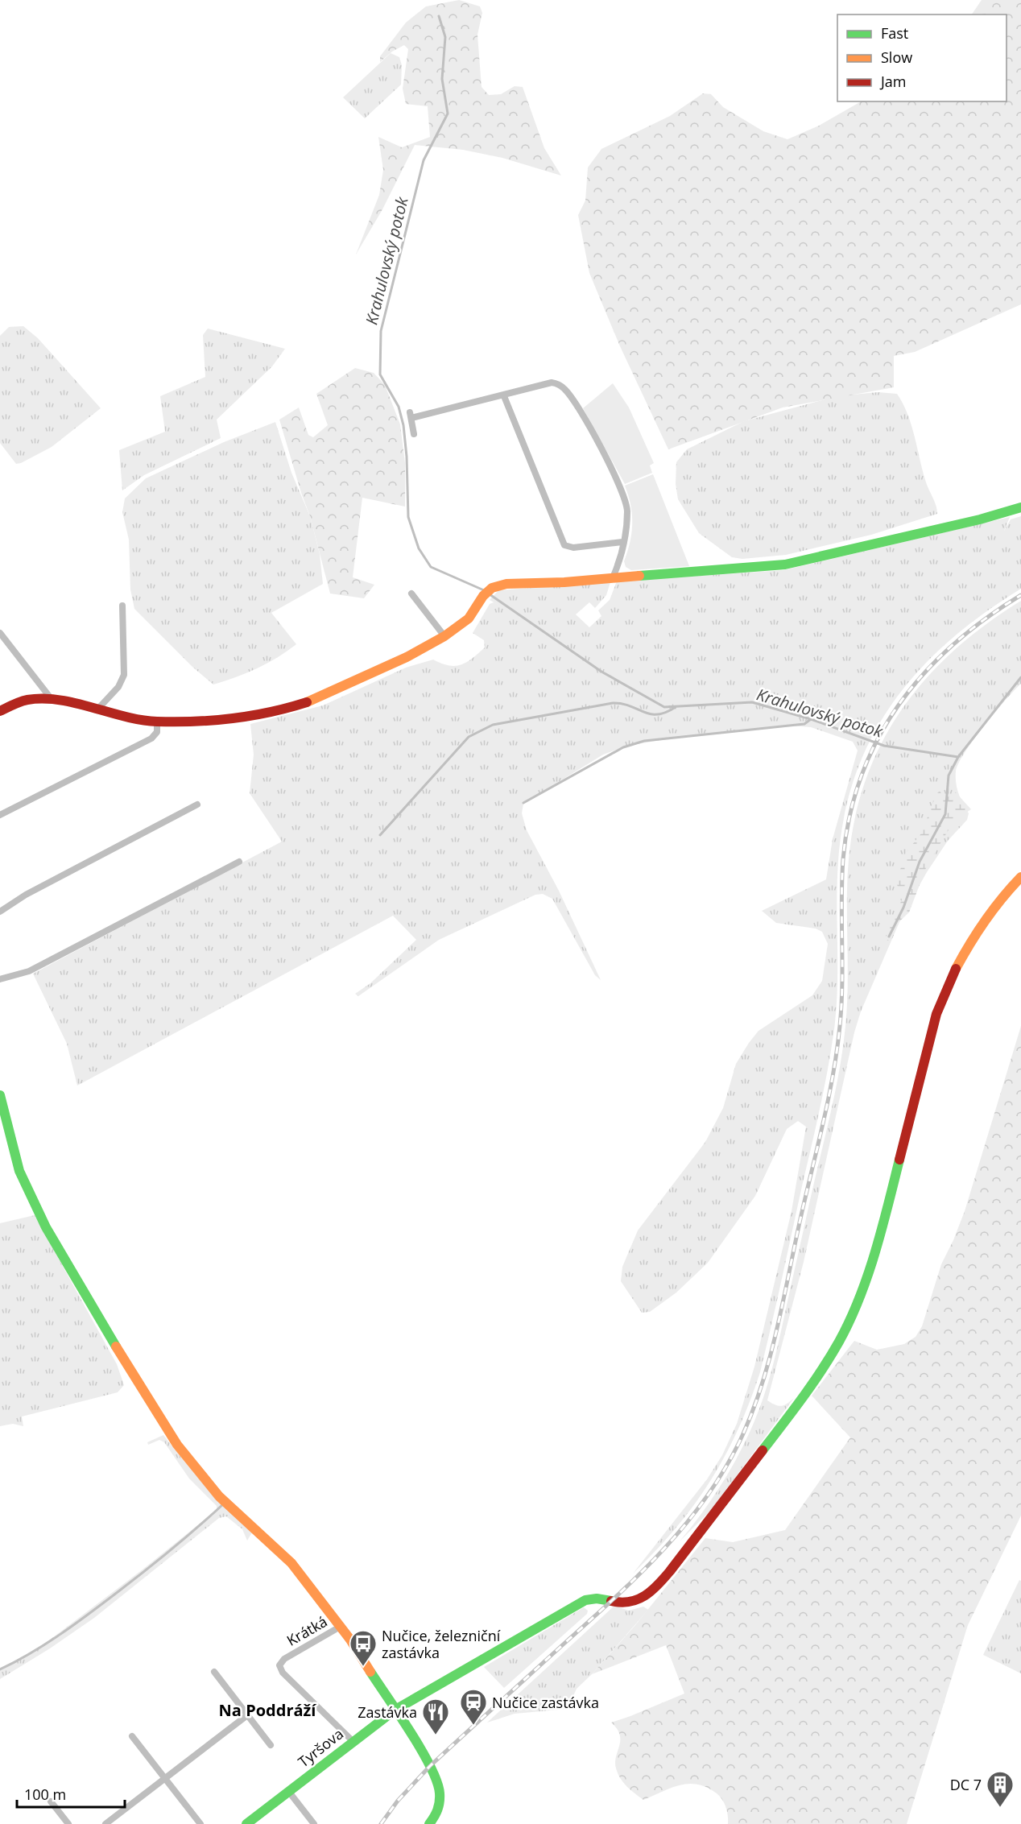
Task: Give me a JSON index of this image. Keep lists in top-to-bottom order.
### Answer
{
  "streets": {
    "street": ["Krátká", "Tyršova"]
  },
  "crossings": [
    ["Krátká", "Tyršova"]
  ],
  "districts": ["Na Poddráží"],
  "water": ["Krahulovský potok"],
  "places": {
    "bus stop": ["Nučice, železniční zastávka"],
    "station": ["Nučice zastávka"],
    "restaurant": ["Zastávka"],
    "building": ["DC 7"]
  },
  "legend": ["Fast", "Slow", "Jam"],
  "scale_bar": "100 m"
}
